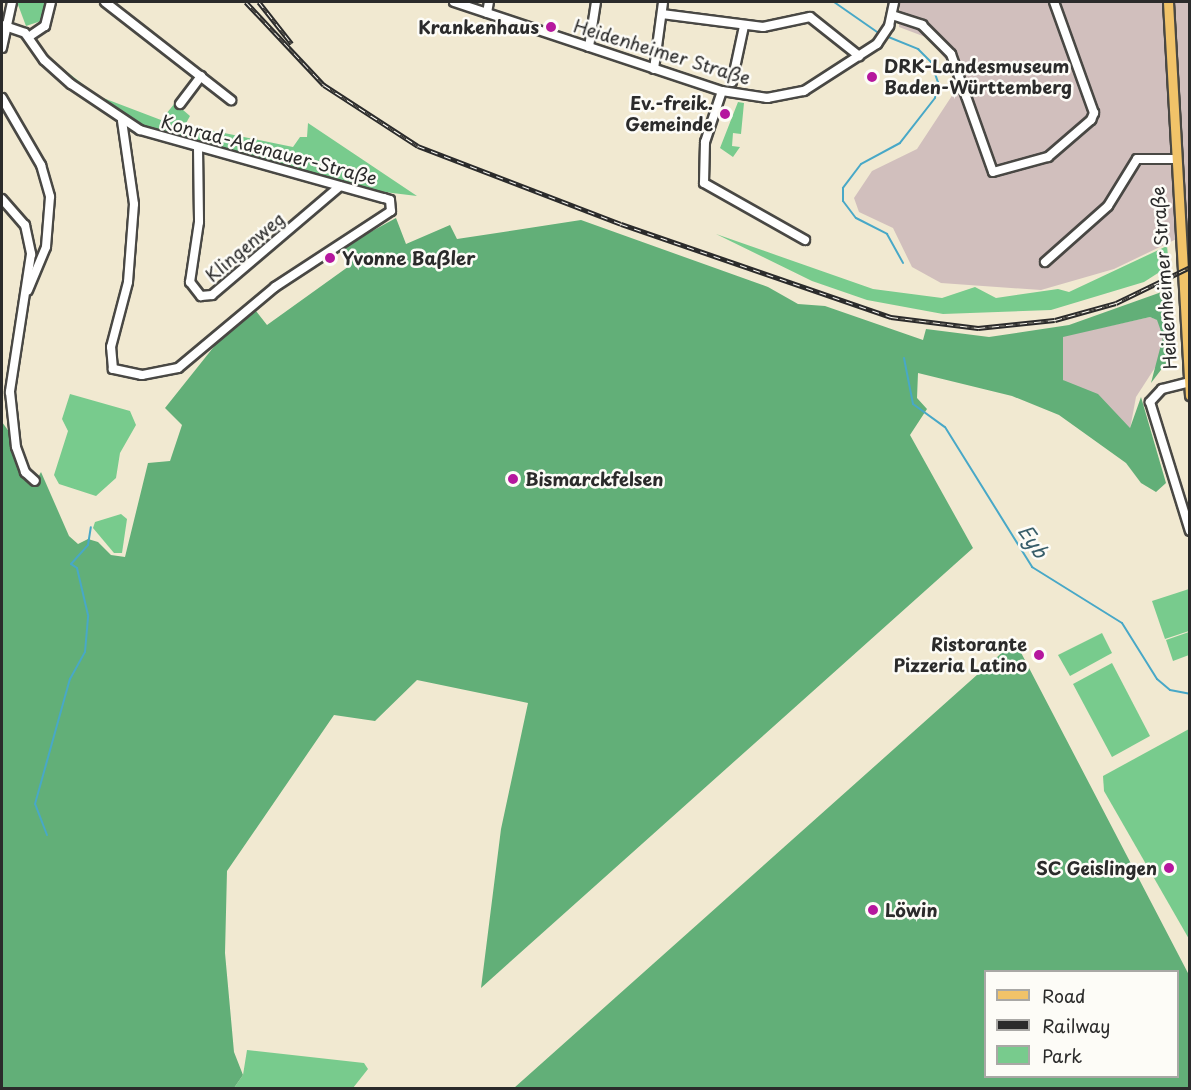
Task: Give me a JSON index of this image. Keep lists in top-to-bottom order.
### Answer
{
  "streets": {
    "main road": ["Heidenheimer Straße"],
    "street": ["Konrad-Adenauer-Straße", "Klingenweg"]
  },
  "crossings": [
    ["Konrad-Adenauer-Straße", "Klingenweg"]
  ],
  "water": ["Eyb"],
  "places": [
    "Krankenhaus",
    "DRK-Landesmuseum Baden-Württemberg",
    "Ev.-freik. Gemeinde",
    "Yvonne Baßler",
    "Bismarckfelsen",
    "Ristorante Pizzeria Latino",
    "SC Geislingen",
    "Löwin"
  ],
  "legend": ["Road", "Railway", "Park"]
}
